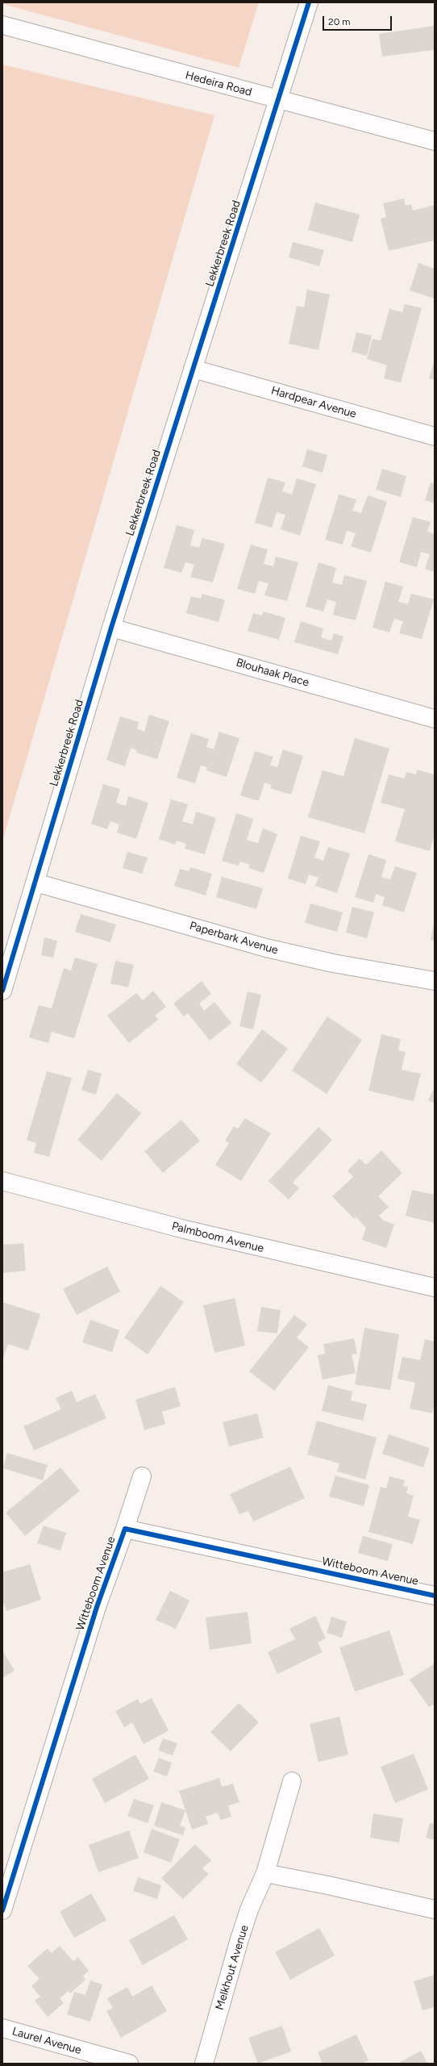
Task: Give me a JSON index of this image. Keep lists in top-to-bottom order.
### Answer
{
  "streets": {
    "street": [
      "Hedeira Road",
      "Lekkerbreek Road",
      "Hardpear Avenue",
      "Blouhaak Place",
      "Paperbark Avenue",
      "Palmboom Avenue",
      "Witteboom Avenue",
      "Melkhout Avenue",
      "Laurel Avenue"
    ]
  },
  "crossings": [
    ["Hedeira Road", "Lekkerbreek Road"],
    ["Lekkerbreek Road", "Hardpear Avenue"],
    ["Lekkerbreek Road", "Blouhaak Place"],
    ["Lekkerbreek Road", "Paperbark Avenue"]
  ],
  "scale_bar": "20 m"
}
